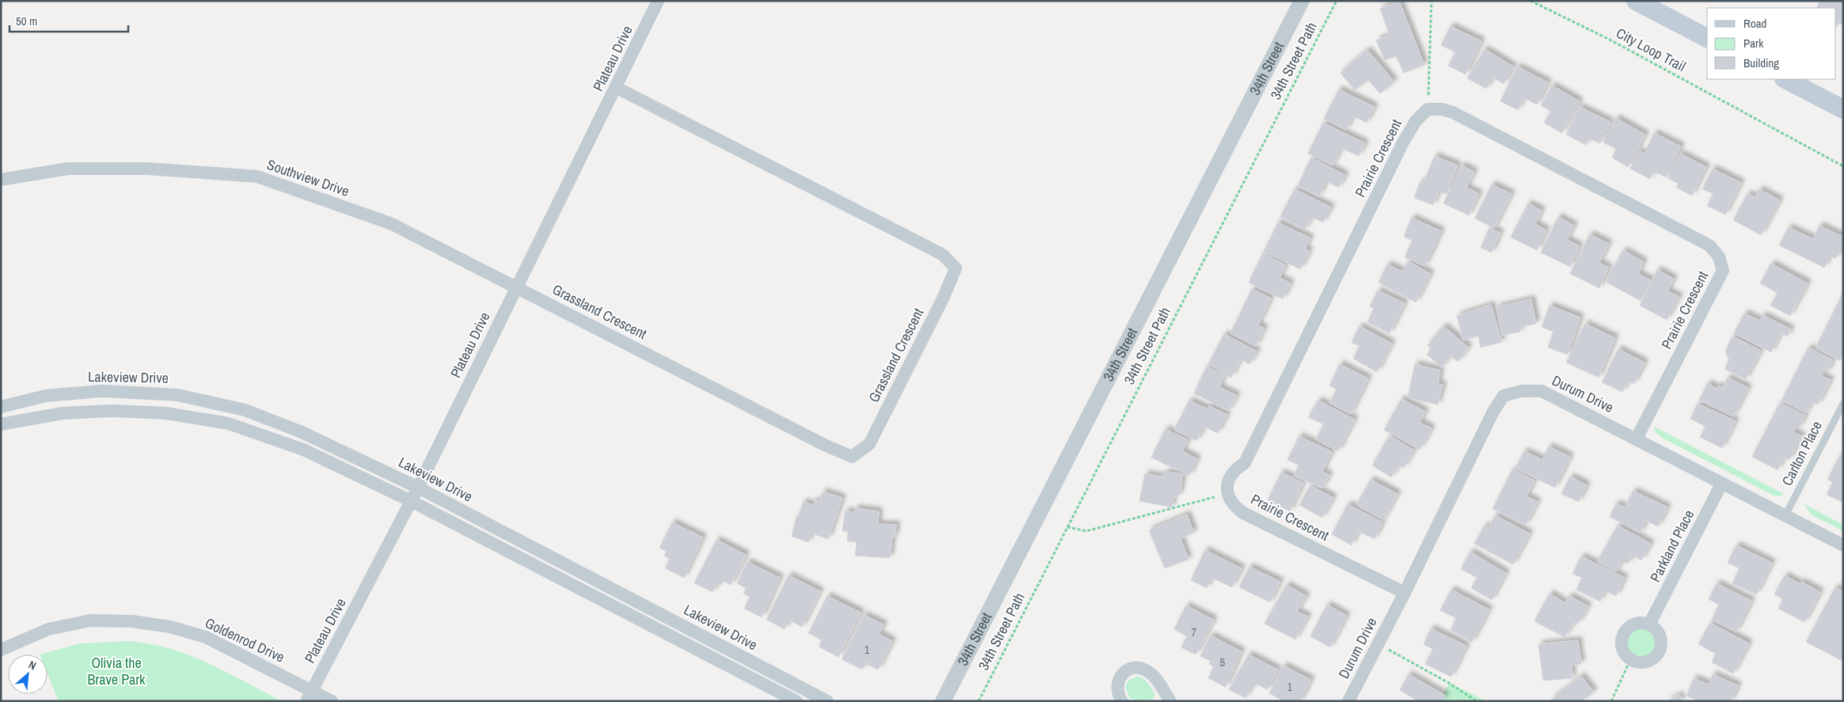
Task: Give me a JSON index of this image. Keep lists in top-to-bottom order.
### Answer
{
  "streets": {
    "street": [
      "Plateau Drive",
      "34th Street",
      "Prairie Crescent",
      "Southview Drive",
      "Grassland Crescent",
      "Lakeview Drive",
      "Durum Drive",
      "Parkland Place",
      "Goldenrod Drive"
    ],
    "lane": ["Carlton Place"],
    "path": ["City Loop Trail", "34th Street Path"]
  },
  "crossings": [
    ["Plateau Drive", "Southview Drive"],
    ["Plateau Drive", "Grassland Crescent"],
    ["Plateau Drive", "Lakeview Drive"],
    ["Plateau Drive", "Goldenrod Drive"],
    ["Prairie Crescent", "Durum Drive"],
    ["Southview Drive", "Grassland Crescent"],
    ["Durum Drive", "Carlton Place"],
    ["Durum Drive", "Parkland Place"]
  ],
  "parks": ["Olivia the Brave Park"],
  "house_numbers": [
    "7",
    "1",
    "5",
    "1"
  ],
  "legend": ["Road", "Park", "Building"],
  "scale_bar": "50 m",
  "north": "top right"
}
